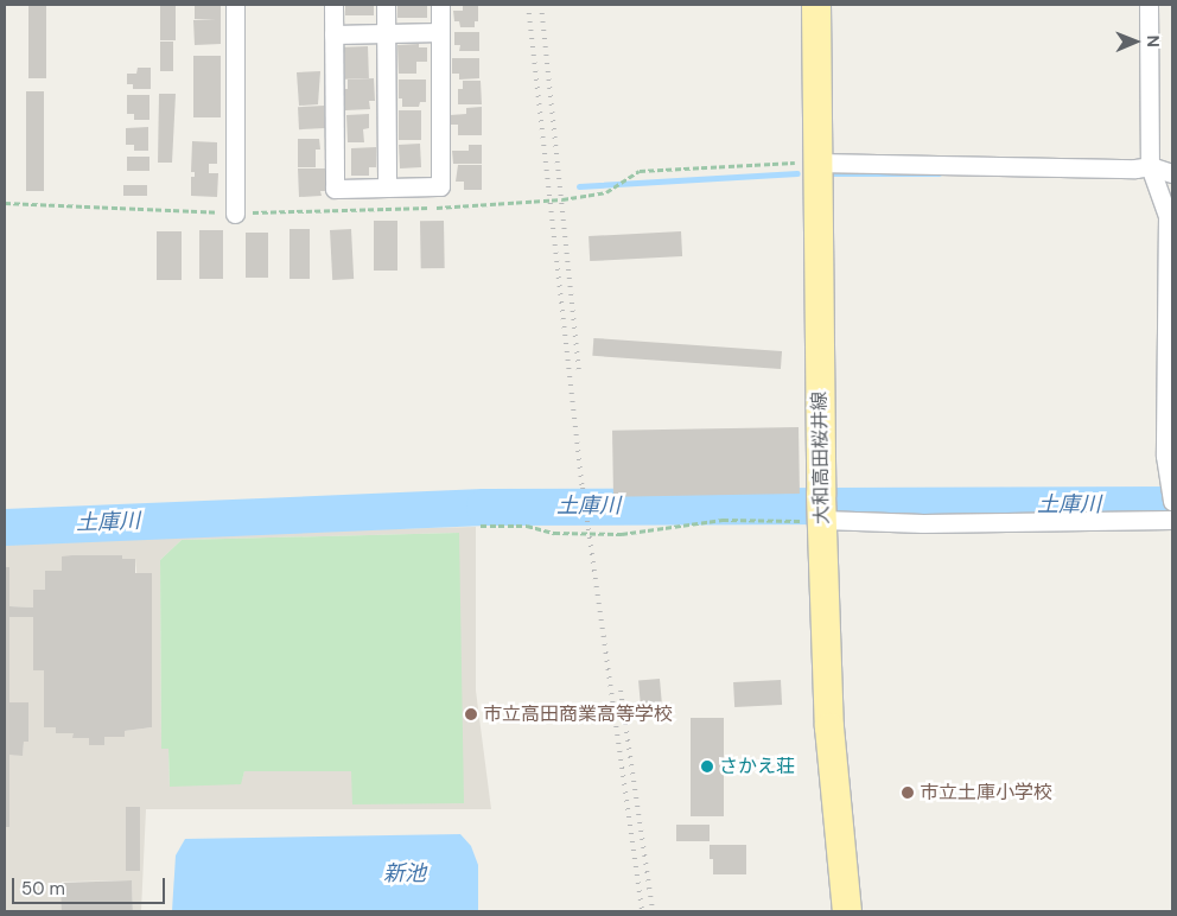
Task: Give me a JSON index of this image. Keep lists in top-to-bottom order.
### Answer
{
  "streets": {
    "main road": ["大和高田桜井線"]
  },
  "water": ["土庫川", "新池"],
  "places": ["市立高田商業高等学校", "さかえ荘", "市立土庫小学校"],
  "scale_bar": "50 m",
  "north": "right"
}
